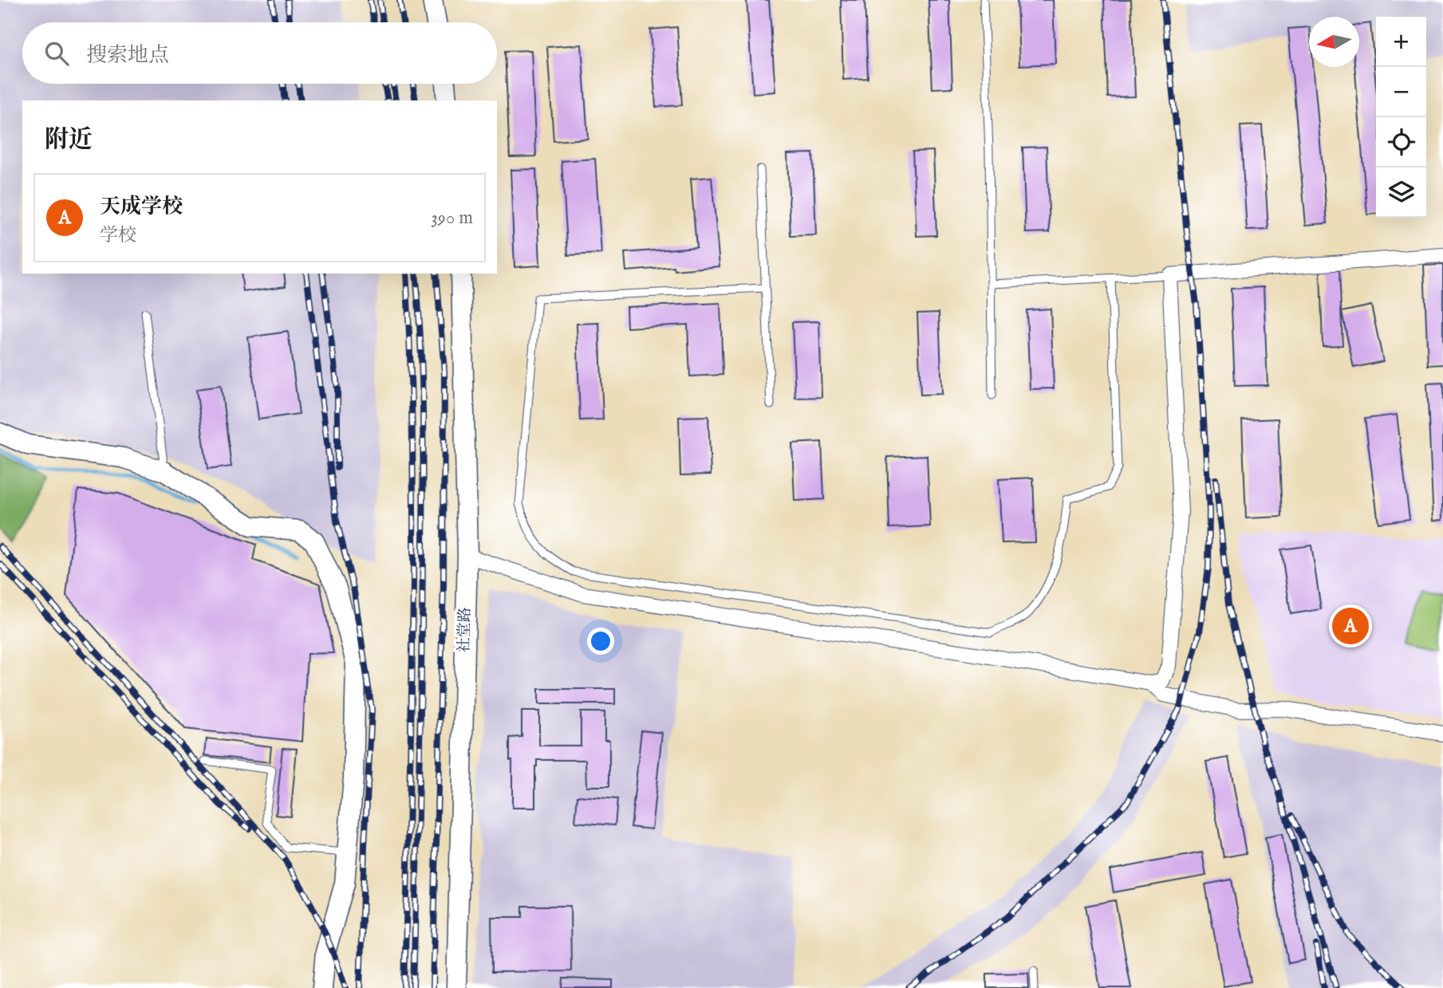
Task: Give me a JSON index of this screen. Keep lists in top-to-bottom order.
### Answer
{
  "streets": {
    "street": ["社堂路"]
  },
  "north": "left",
  "page": {
    "map_buttons": ["+", "−"],
    "search": "搜索地点",
    "heading": "附近",
    "list": [
      {
        "mark": "A",
        "name": "天成学校",
        "note": "学校",
        "value": "390 m"
      }
    ],
    "pins": "A"
  }
}
